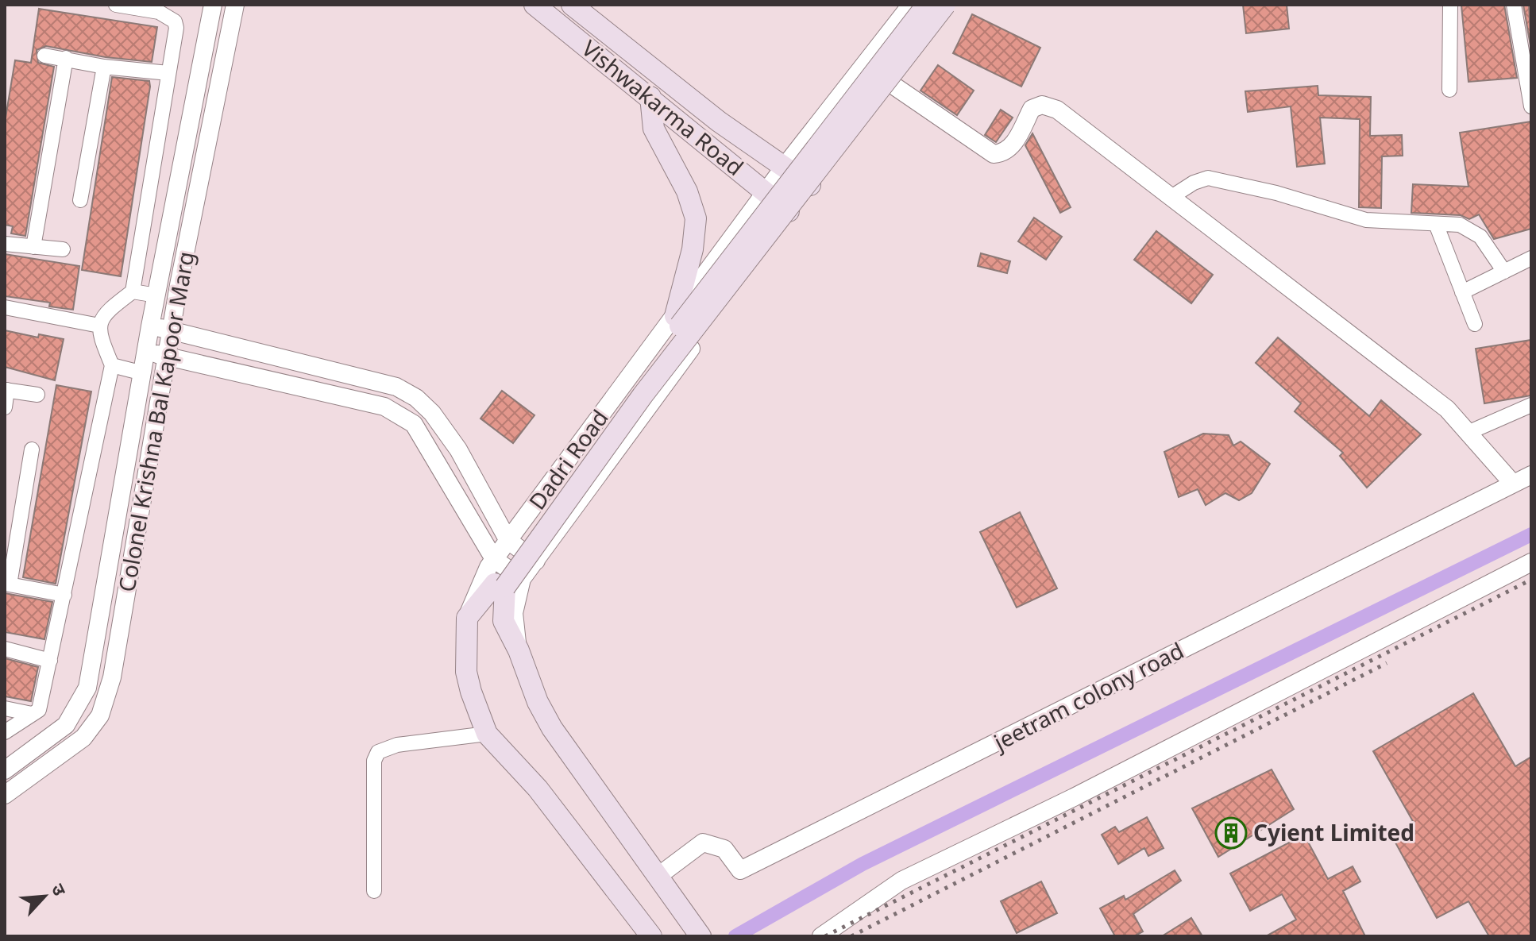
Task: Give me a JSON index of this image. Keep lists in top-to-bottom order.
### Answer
{
  "streets": {
    "main road": ["Vishwakarma Road", "Dadri Road"],
    "street": ["Colonel Krishna Bal Kapoor Marg", "jeetram colony road"]
  },
  "crossings": [
    ["Vishwakarma Road", "Dadri Road"]
  ],
  "places": {
    "building": ["Cyient Limited"]
  },
  "north": "top right"
}
